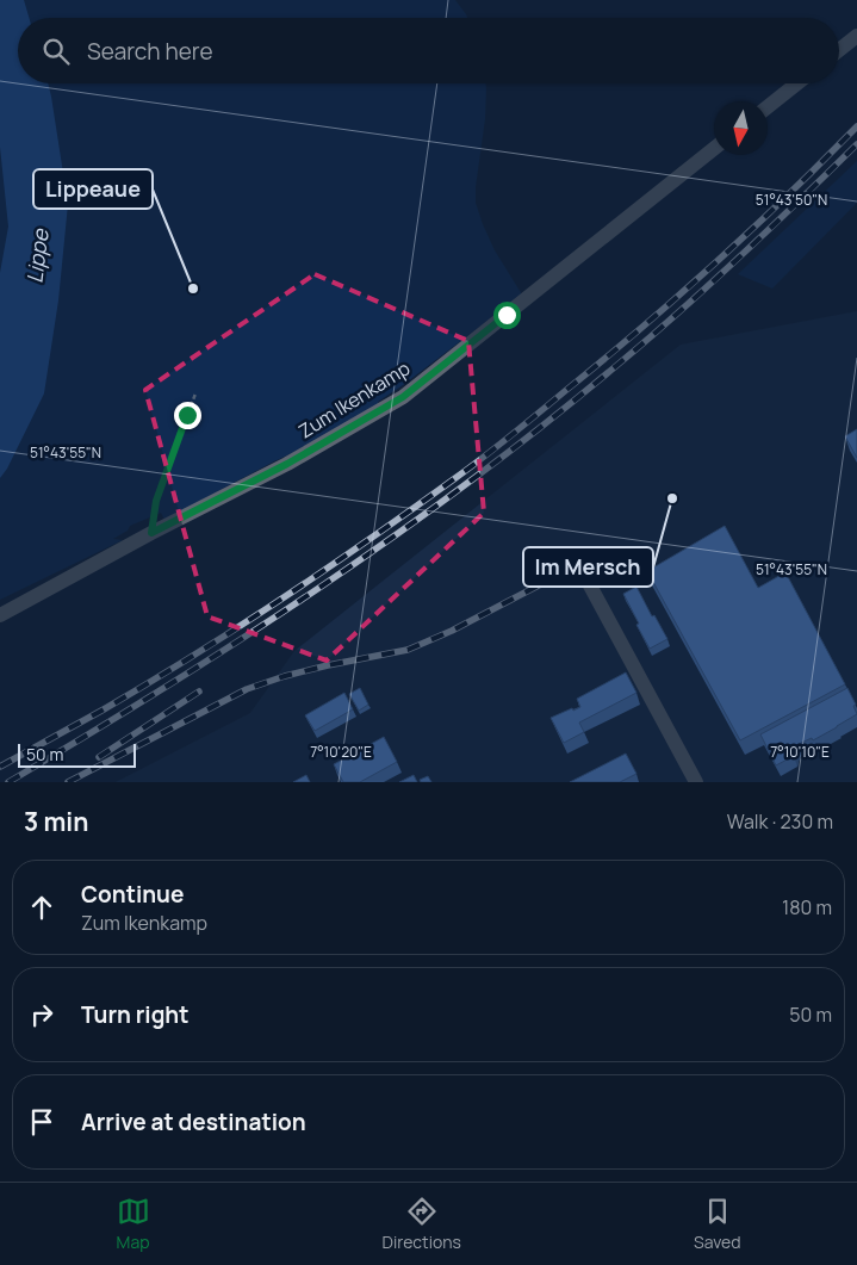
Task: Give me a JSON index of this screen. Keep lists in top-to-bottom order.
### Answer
{
  "streets": {
    "street": ["Zum Ikenkamp"]
  },
  "water": ["Lippe"],
  "places": ["Lippeaue", "Im Mersch"],
  "scale_bar": "50 m",
  "north": "bottom",
  "page": {
    "search": "Search here",
    "scale": "50 m",
    "heading": ["3 min", "Walk · 230 m"],
    "list": [
      ["Continue", "Zum Ikenkamp", "180 m"],
      ["Turn right", "50 m"],
      "Arrive at destination"
    ],
    "nav": ["Map", "Directions", "Saved"]
  },
  "coordinates": [
    "51°43'50\"N",
    "51°43'55\"N",
    "7°10'20\"E",
    "7°10'10\"E"
  ]
}
